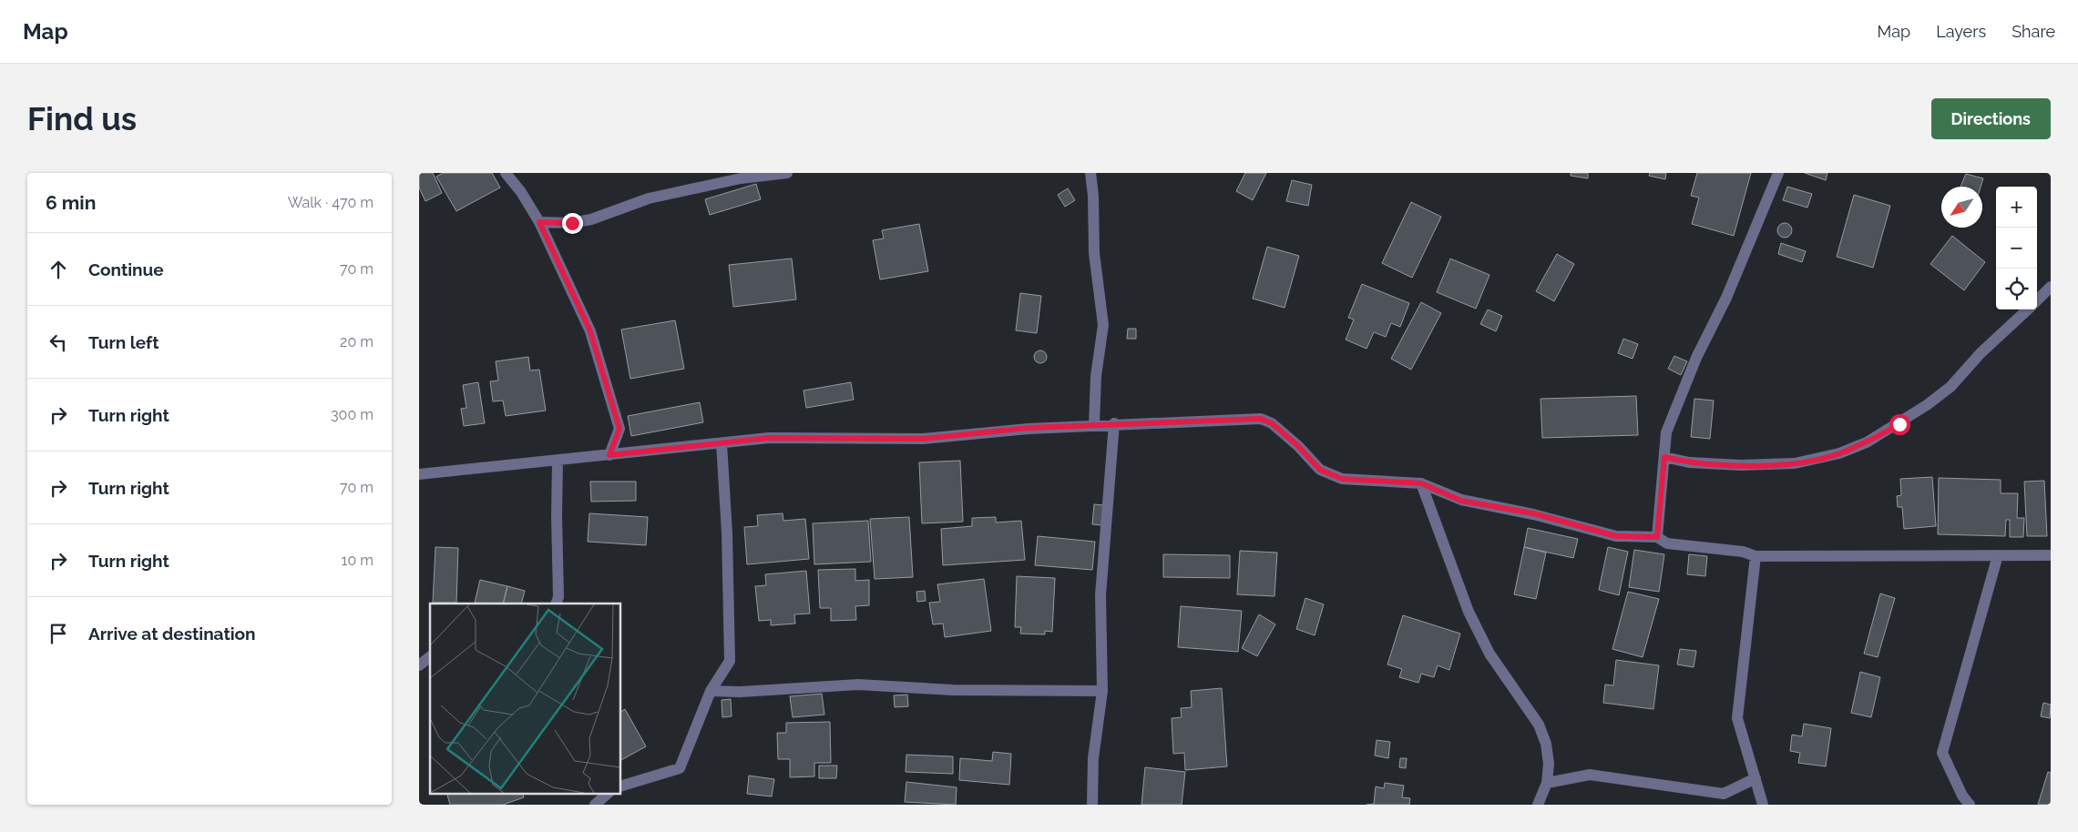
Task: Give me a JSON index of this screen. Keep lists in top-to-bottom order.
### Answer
{
  "north": "bottom left",
  "page": {
    "header": "Map",
    "nav": ["Map", "Layers", "Share"],
    "buttons": "Directions",
    "title": "Find us",
    "heading": ["6 min", "Walk · 470 m"],
    "map_buttons": ["+", "−"],
    "list": [
      ["Continue", "70 m"],
      ["Turn left", "20 m"],
      ["Turn right", "300 m"],
      ["Turn right", "70 m"],
      ["Turn right", "10 m"],
      "Arrive at destination"
    ]
  }
}
